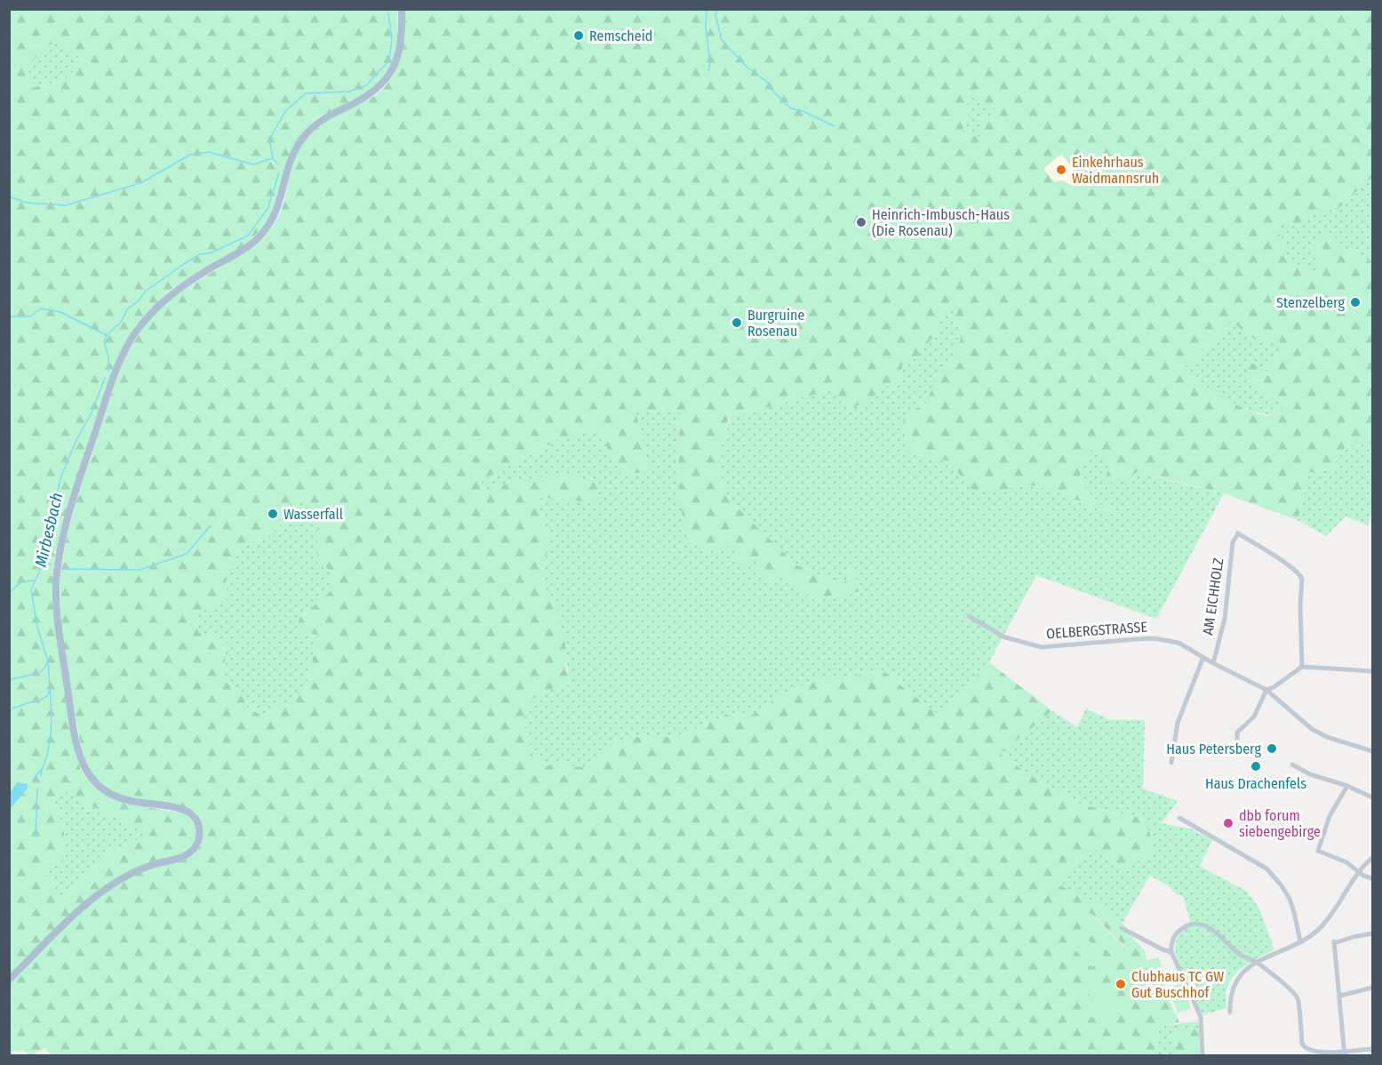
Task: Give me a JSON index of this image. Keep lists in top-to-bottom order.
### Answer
{
  "streets": {
    "street": ["AM EICHHOLZ", "OELBERGSTRASSE"]
  },
  "crossings": [
    ["AM EICHHOLZ", "OELBERGSTRASSE"]
  ],
  "water": ["Mirbesbach"],
  "places": [
    "Remscheid",
    "Einkehrhaus Waidmannsruh",
    "Heinrich-Imbusch-Haus (Die Rosenau)",
    "Stenzelberg",
    "Burgruine Rosenau",
    "Wasserfall",
    "Haus Petersberg",
    "Haus Drachenfels",
    "dbb forum siebengebirge",
    "Clubhaus TC GW Gut Buschhof"
  ]
}
